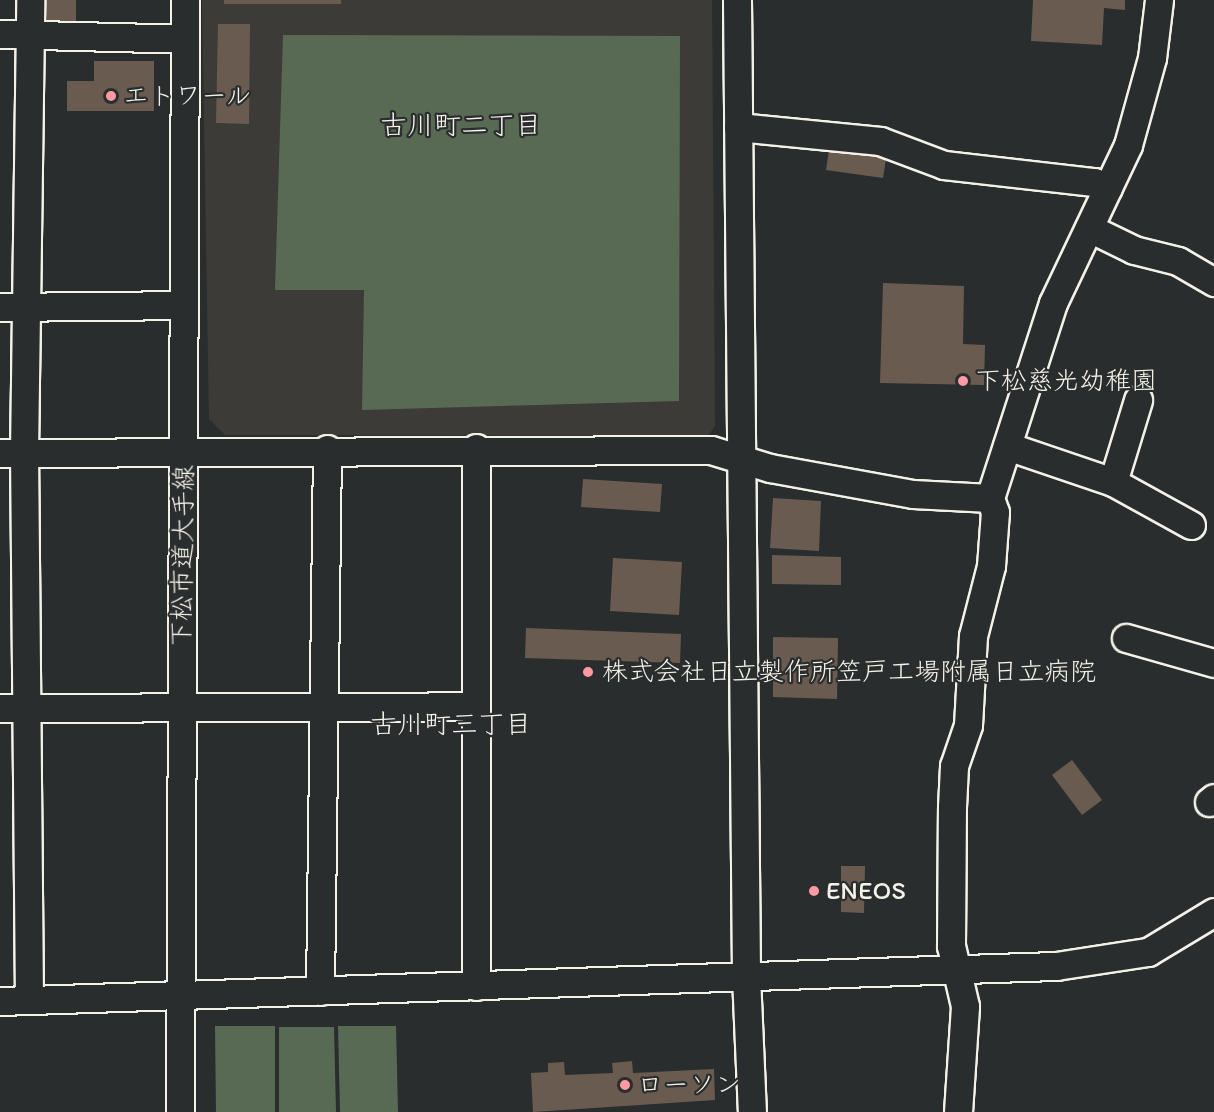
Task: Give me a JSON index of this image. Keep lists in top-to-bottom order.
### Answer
{
  "streets": {
    "street": ["下松市道大手線"]
  },
  "districts": ["古川町二丁目", "古川町三丁目"],
  "places": [
    "エトワール",
    "下松慈光幼稚園",
    "株式会社日立製作所笠戸工場附属日立病院",
    "ENEOS",
    "ローソン"
  ]
}
